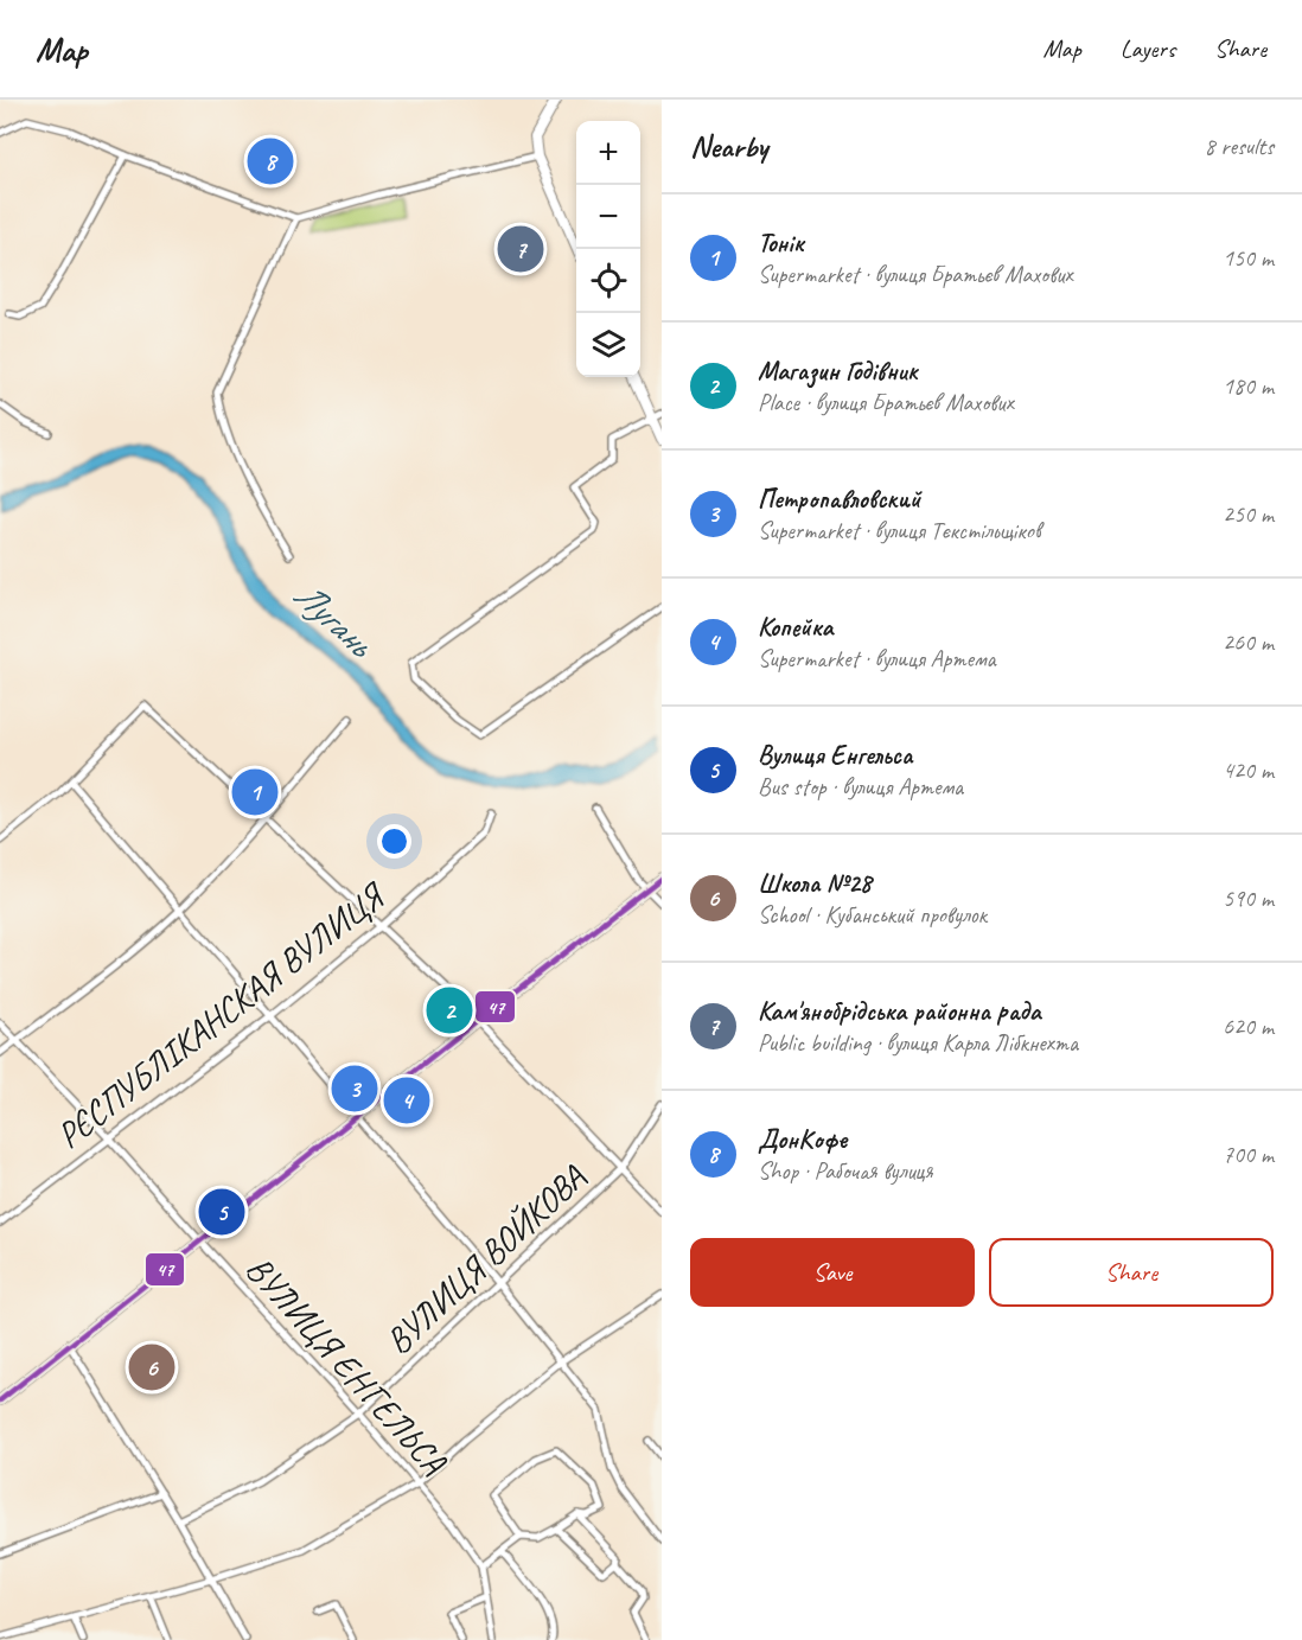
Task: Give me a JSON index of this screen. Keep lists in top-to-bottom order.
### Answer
{
  "streets": {
    "street": ["РЄСПУБЛІКАНСКАЯ ВУЛИЦЯ", "ВУЛИЦЯ ВОЙКОВА", "ВУЛИЦЯ ЕНГЕЛЬСА"]
  },
  "crossings": [
    ["РЄСПУБЛІКАНСКАЯ ВУЛИЦЯ", "ВУЛИЦЯ ЕНГЕЛЬСА"],
    ["ВУЛИЦЯ ВОЙКОВА", "ВУЛИЦЯ ЕНГЕЛЬСА"]
  ],
  "water": ["Лугань"],
  "lines": ["transit line 47"],
  "page": {
    "header": "Map",
    "nav": ["Map", "Layers", "Share"],
    "heading": ["Nearby", "8 results"],
    "map_buttons": ["+", "−"],
    "pins": [
      "8",
      "7",
      "1",
      "2",
      "3",
      "4",
      "5",
      "6"
    ],
    "list": [
      {
        "mark": "1",
        "name": "Тонік",
        "note": "Supermarket · вулиця Братьєв Махових",
        "value": "150 m"
      },
      {
        "mark": "2",
        "name": "Магазин Годівник",
        "note": "Place · вулиця Братьєв Махових",
        "value": "180 m"
      },
      {
        "mark": "3",
        "name": "Петропавловский",
        "note": "Supermarket · вулиця Тєкстільщіков",
        "value": "250 m"
      },
      {
        "mark": "4",
        "name": "Копейка",
        "note": "Supermarket · вулиця Артема",
        "value": "260 m"
      },
      {
        "mark": "5",
        "name": "Вулиця Енгельса",
        "note": "Bus stop · вулиця Артема",
        "value": "420 m"
      },
      {
        "mark": "6",
        "name": "Школа №28",
        "note": "School · Кубанський провулок",
        "value": "590 m"
      },
      {
        "mark": "7",
        "name": "Кам'янобрідська районна рада",
        "note": "Public building · вулиця Карла Лібкнехта",
        "value": "620 m"
      },
      {
        "mark": "8",
        "name": "ДонКофе",
        "note": "Shop · Рабочая вулиця",
        "value": "700 m"
      }
    ],
    "buttons": ["Save", "Share"]
  }
}
